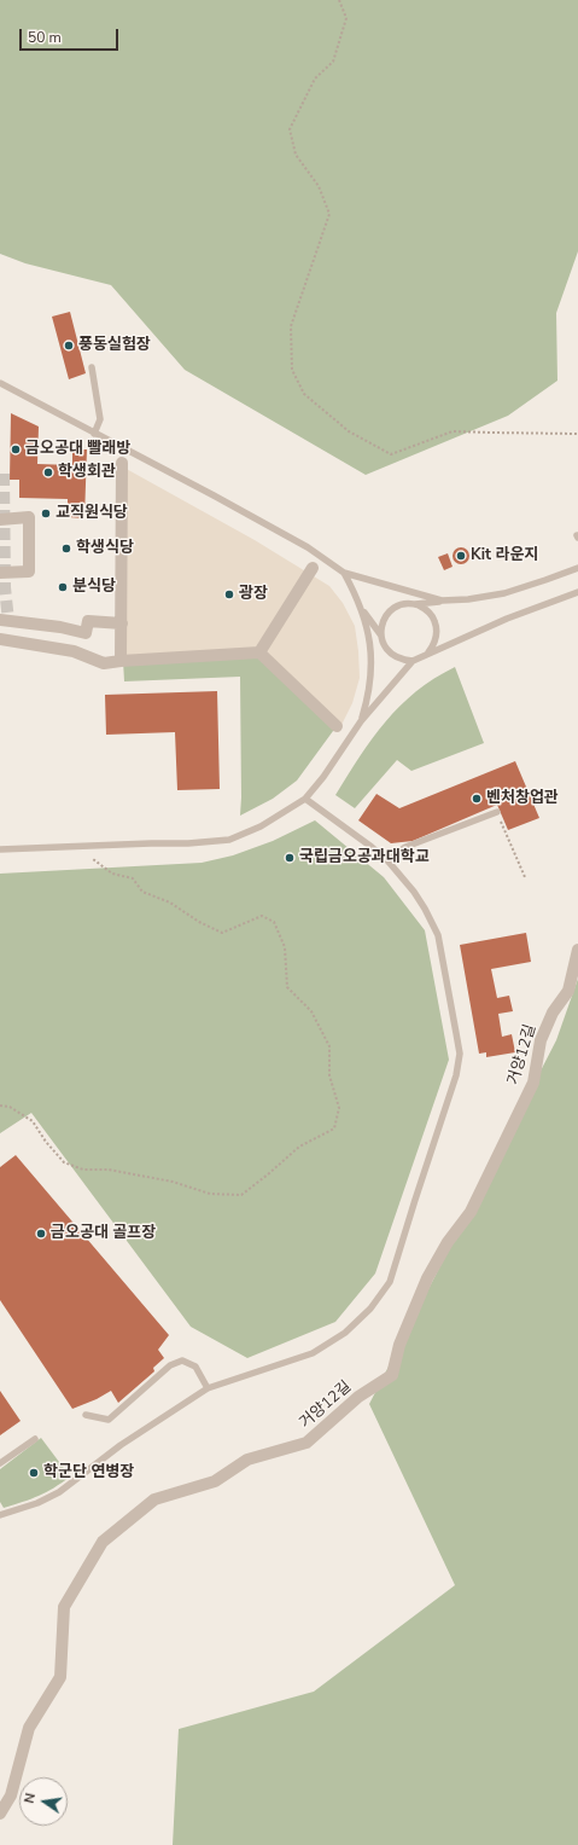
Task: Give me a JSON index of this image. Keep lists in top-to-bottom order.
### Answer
{
  "streets": {
    "street": ["거양12길"]
  },
  "places": [
    "풍동실험장",
    "금오공대 빨래방",
    "학생회관",
    "교직원식당",
    "학생식당",
    "Kit 라운지",
    "분식당",
    "광장",
    "벤처창업관",
    "국립금오공과대학교",
    "금오공대 골프장",
    "학군단 연병장"
  ],
  "scale_bar": "50 m",
  "north": "left"
}
